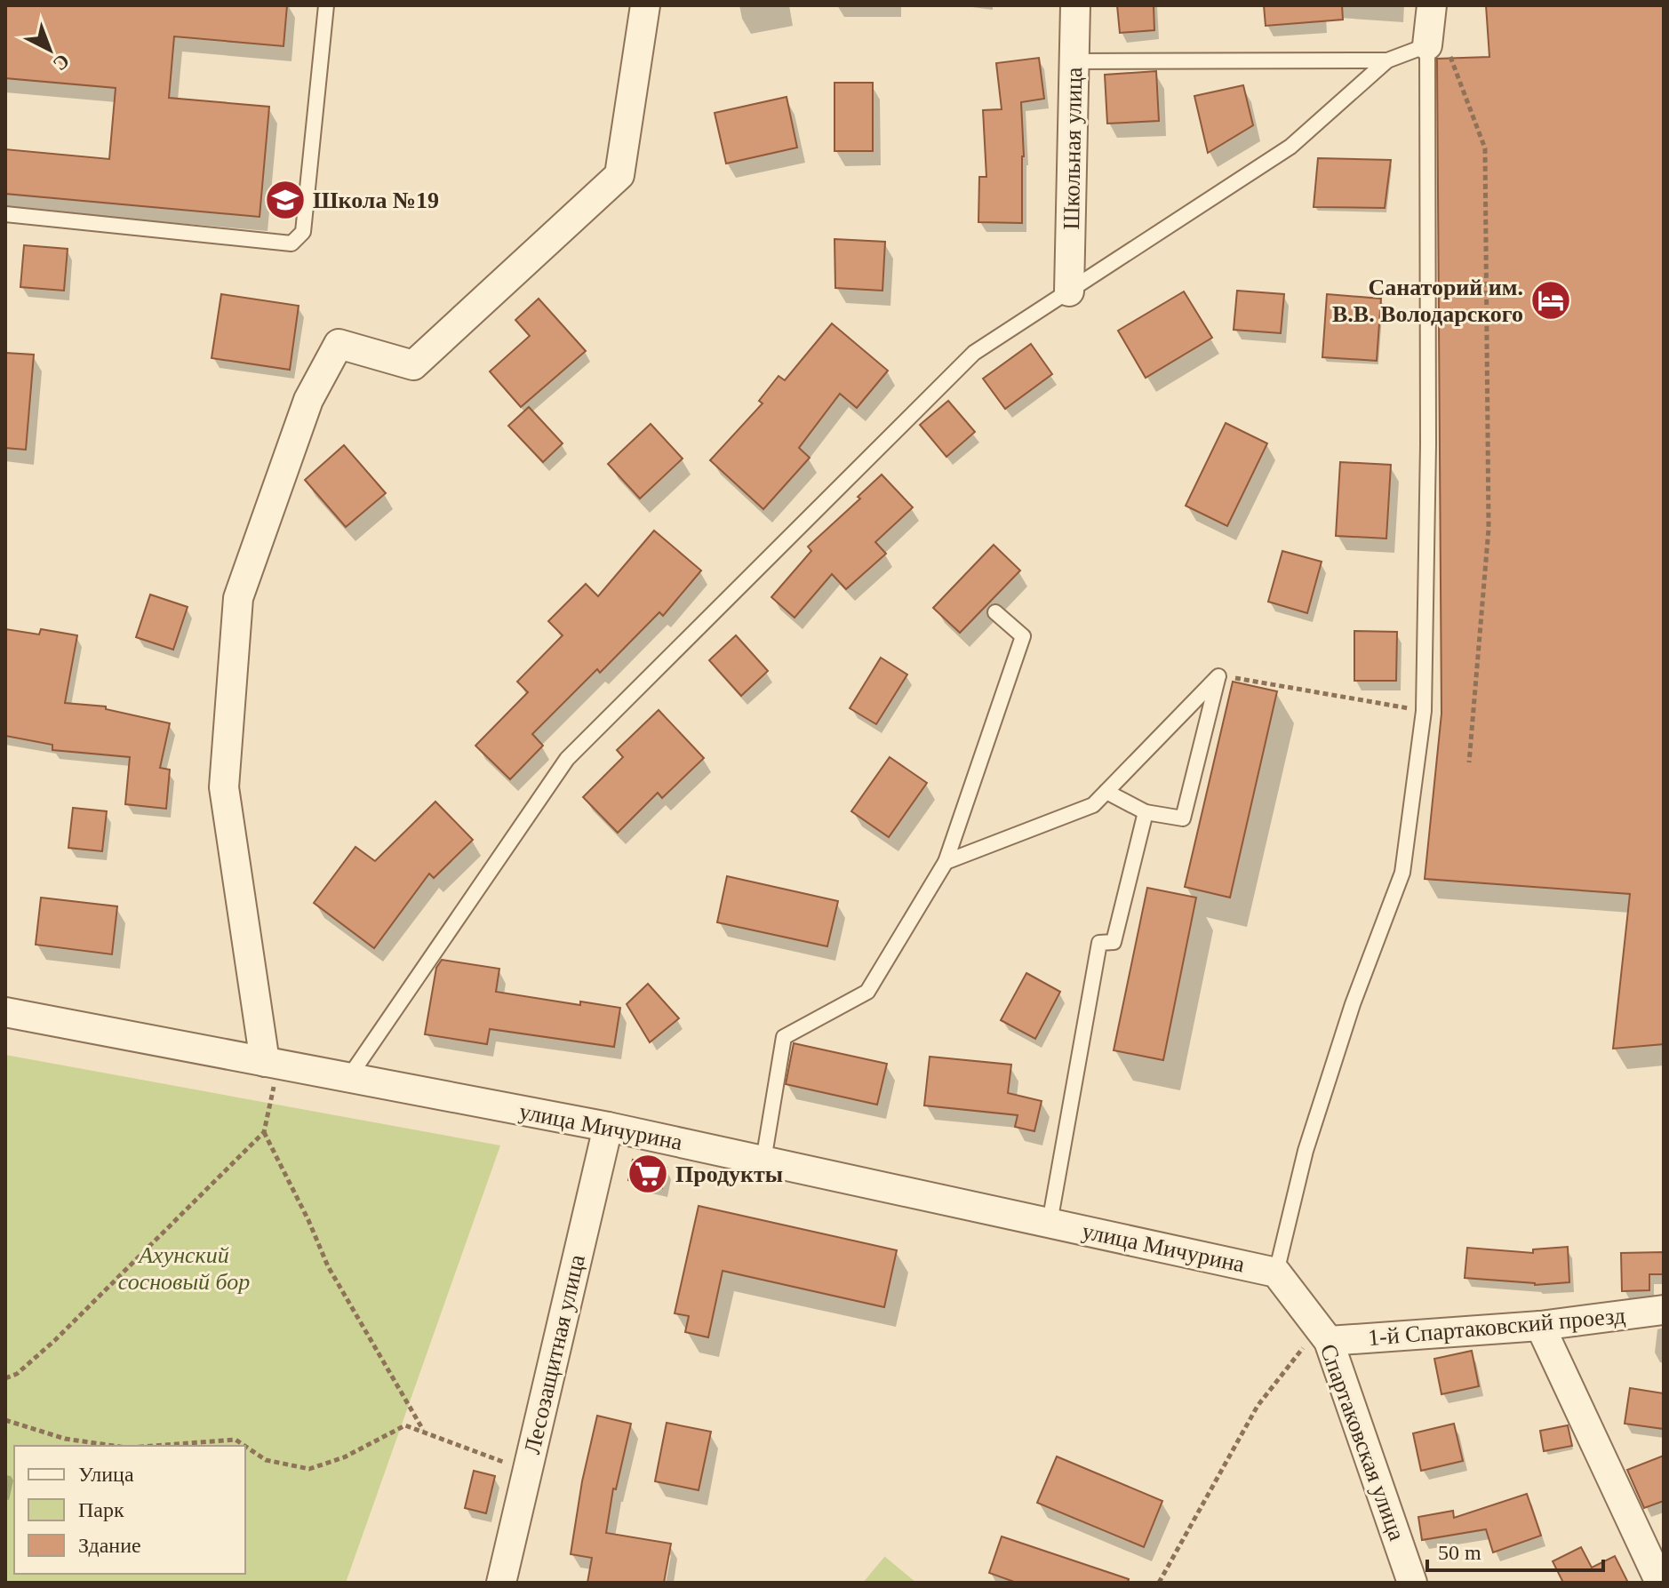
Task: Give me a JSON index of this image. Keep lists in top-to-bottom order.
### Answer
{
  "streets": {
    "street": [
      "Школьная улица",
      "улица Мичурина",
      "1-й Спартаковский проезд",
      "Лесозащитная улица",
      "Спартаковская улица"
    ]
  },
  "crossings": [
    ["улица Мичурина", "Лесозащитная улица"],
    ["улица Мичурина", "Спартаковская улица"],
    ["1-й Спартаковский проезд", "Спартаковская улица"]
  ],
  "parks": ["Ахунский сосновый бор"],
  "places": {
    "school or university": ["Школа №19"],
    "hotel": ["Санаторий им. В.В. Володарского"],
    "supermarket": ["Продукты"]
  },
  "legend": ["Улица", "Парк", "Здание"],
  "scale_bar": "50 m",
  "north": "bottom right"
}
